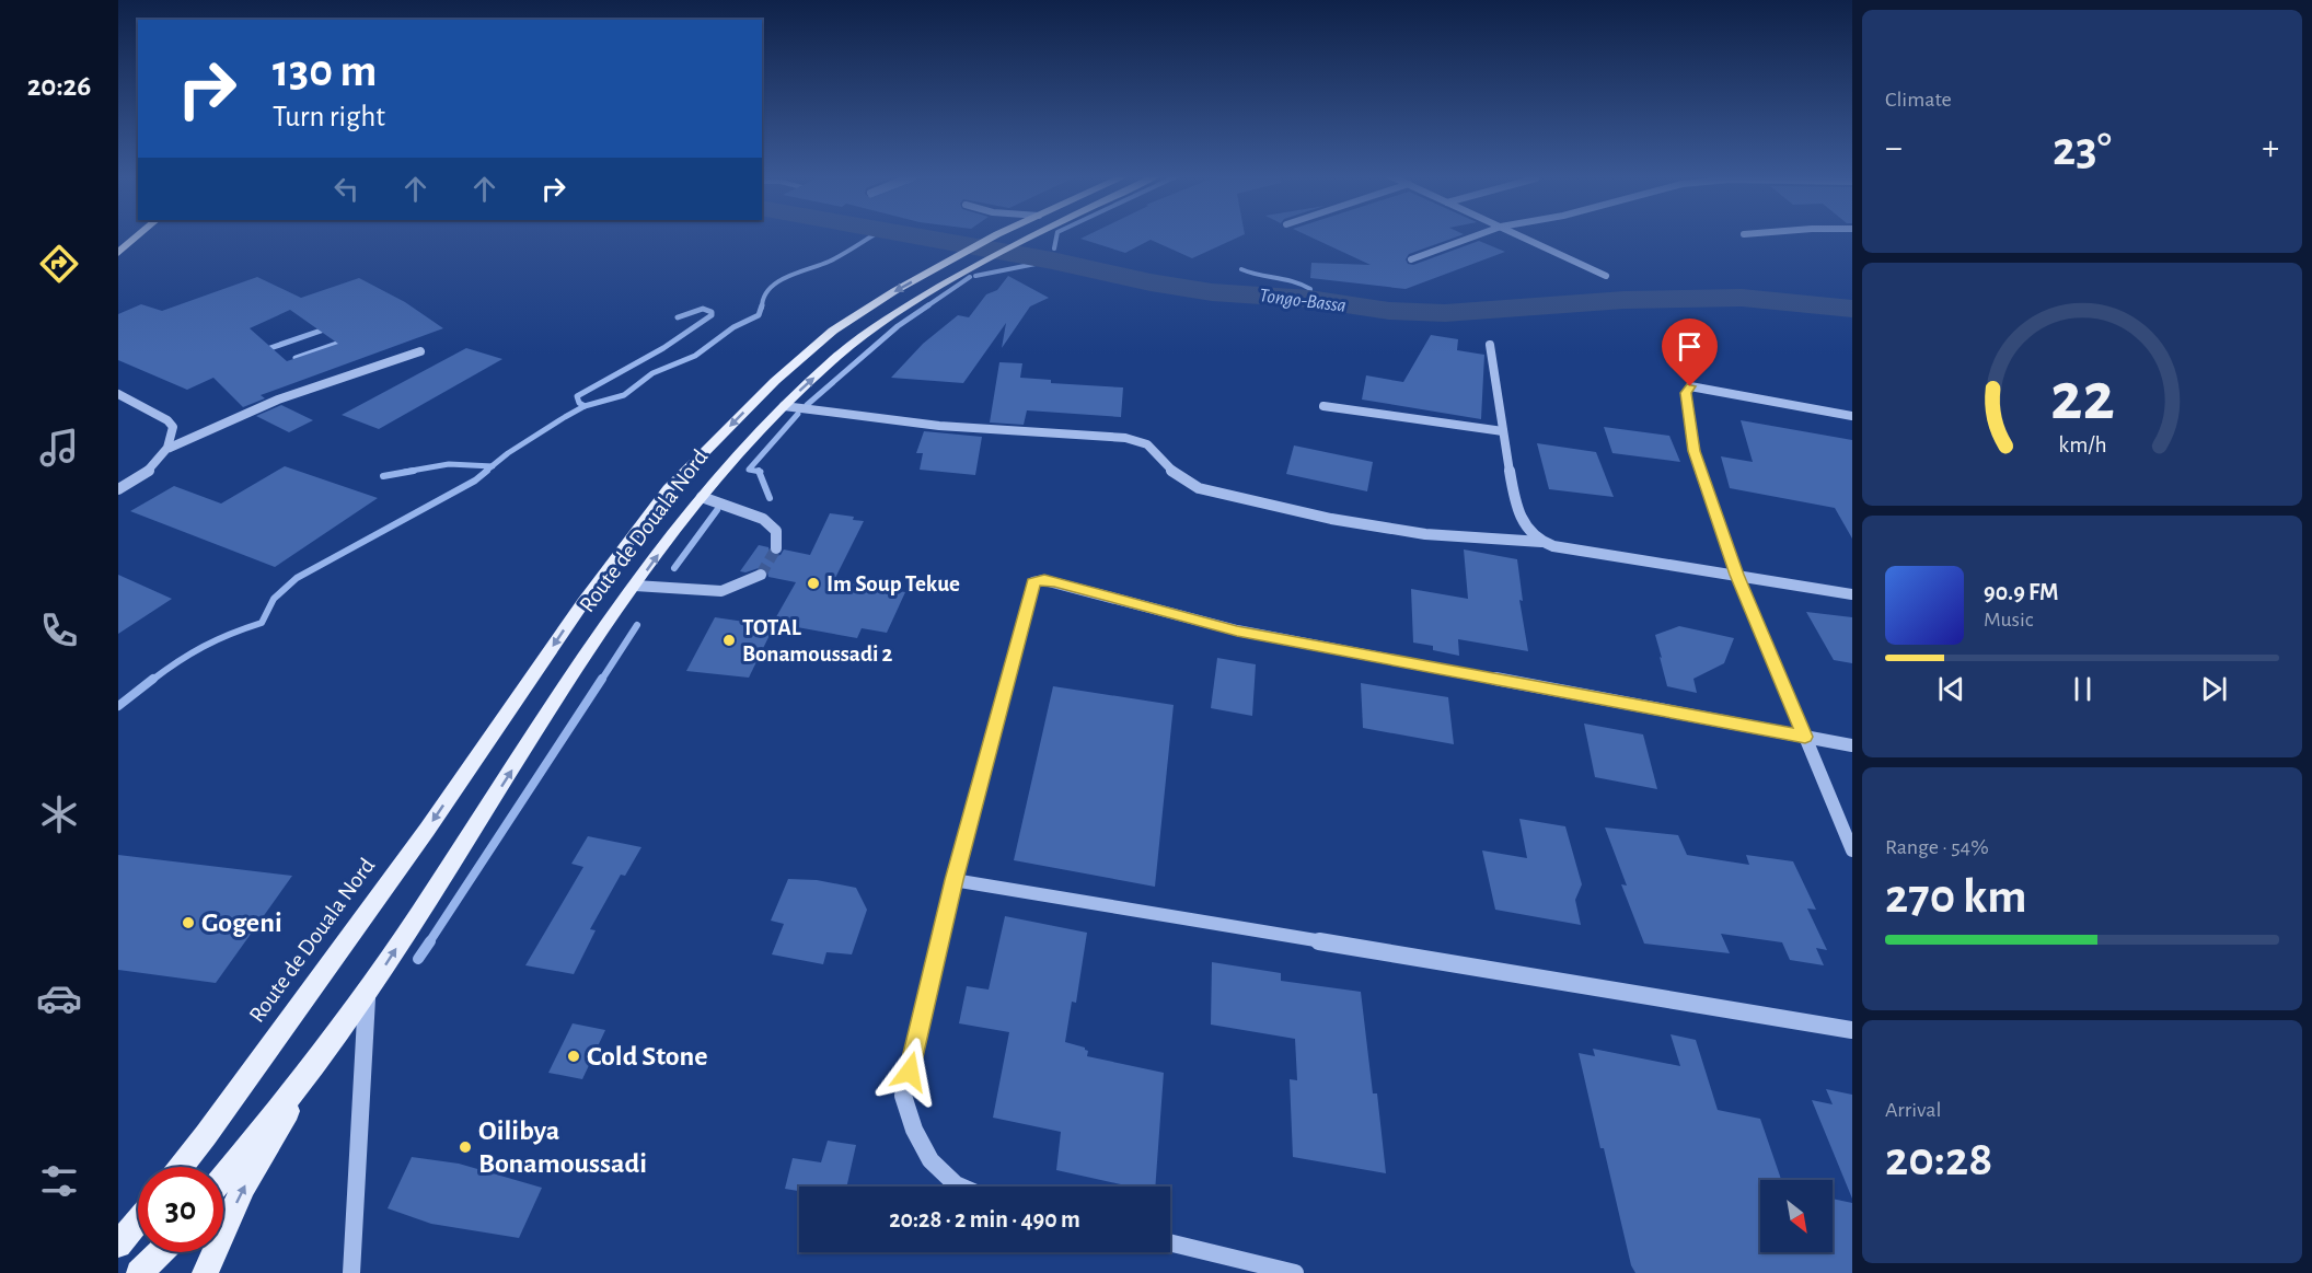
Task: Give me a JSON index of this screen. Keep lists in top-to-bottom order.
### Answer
{
  "streets": {
    "main road": ["Route de Douala Nord"]
  },
  "water": ["Tongo-Bassa"],
  "places": [
    "Im Soup Tekue",
    "TOTAL Bonamoussadi 2",
    "Gogeni",
    "Cold Stone",
    "Oilibya Bonamoussadi"
  ],
  "north": "bottom right",
  "page": {
    "tabs": "20:26",
    "tile": [
      "Climate",
      ["Range · 54%", "270 km"],
      ["Arrival", "20:28"]
    ],
    "turn": ["130 m", "Turn right"],
    "heat": ["−", "23°", "+"],
    "song": ["90.9 FM", "Music"],
    "limit": "30",
    "trip": "20:28 · 2 min · 490 m",
    "gauge": ["22", "km/h"]
  }
}
